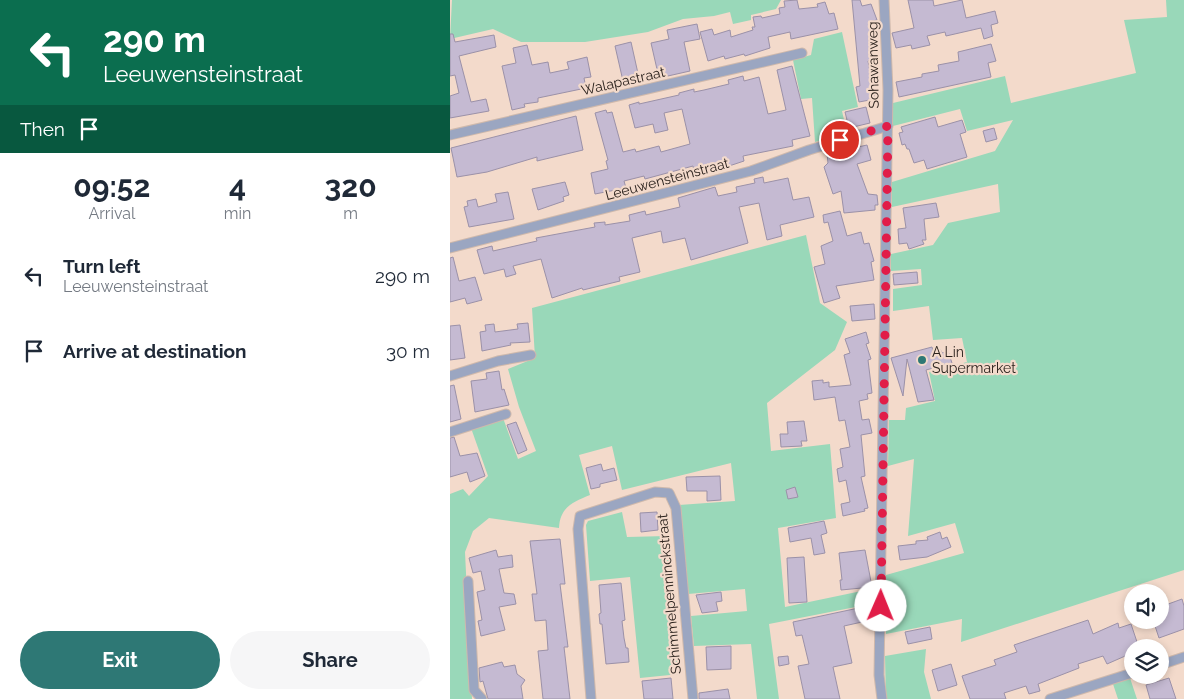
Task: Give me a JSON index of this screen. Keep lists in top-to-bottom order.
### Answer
{
  "streets": {
    "street": [
      "Sohawanweg",
      "Walapastraat",
      "Leeuwensteinstraat",
      "Schimmelpenninckstraat"
    ]
  },
  "crossings": [
    ["Sohawanweg", "Leeuwensteinstraat"]
  ],
  "places": ["A Lin Supermarket"],
  "page": {
    "turn": ["290 m", "Leeuwensteinstraat"],
    "then": "Then",
    "eta": [
      "09:52",
      "Arrival",
      "4",
      "min",
      "320",
      "m"
    ],
    "list": [
      {
        "name": "Turn left",
        "note": "Leeuwensteinstraat",
        "value": "290 m"
      },
      {
        "name": "Arrive at destination",
        "value": "30 m"
      }
    ],
    "buttons": ["Exit", "Share"]
  }
}
